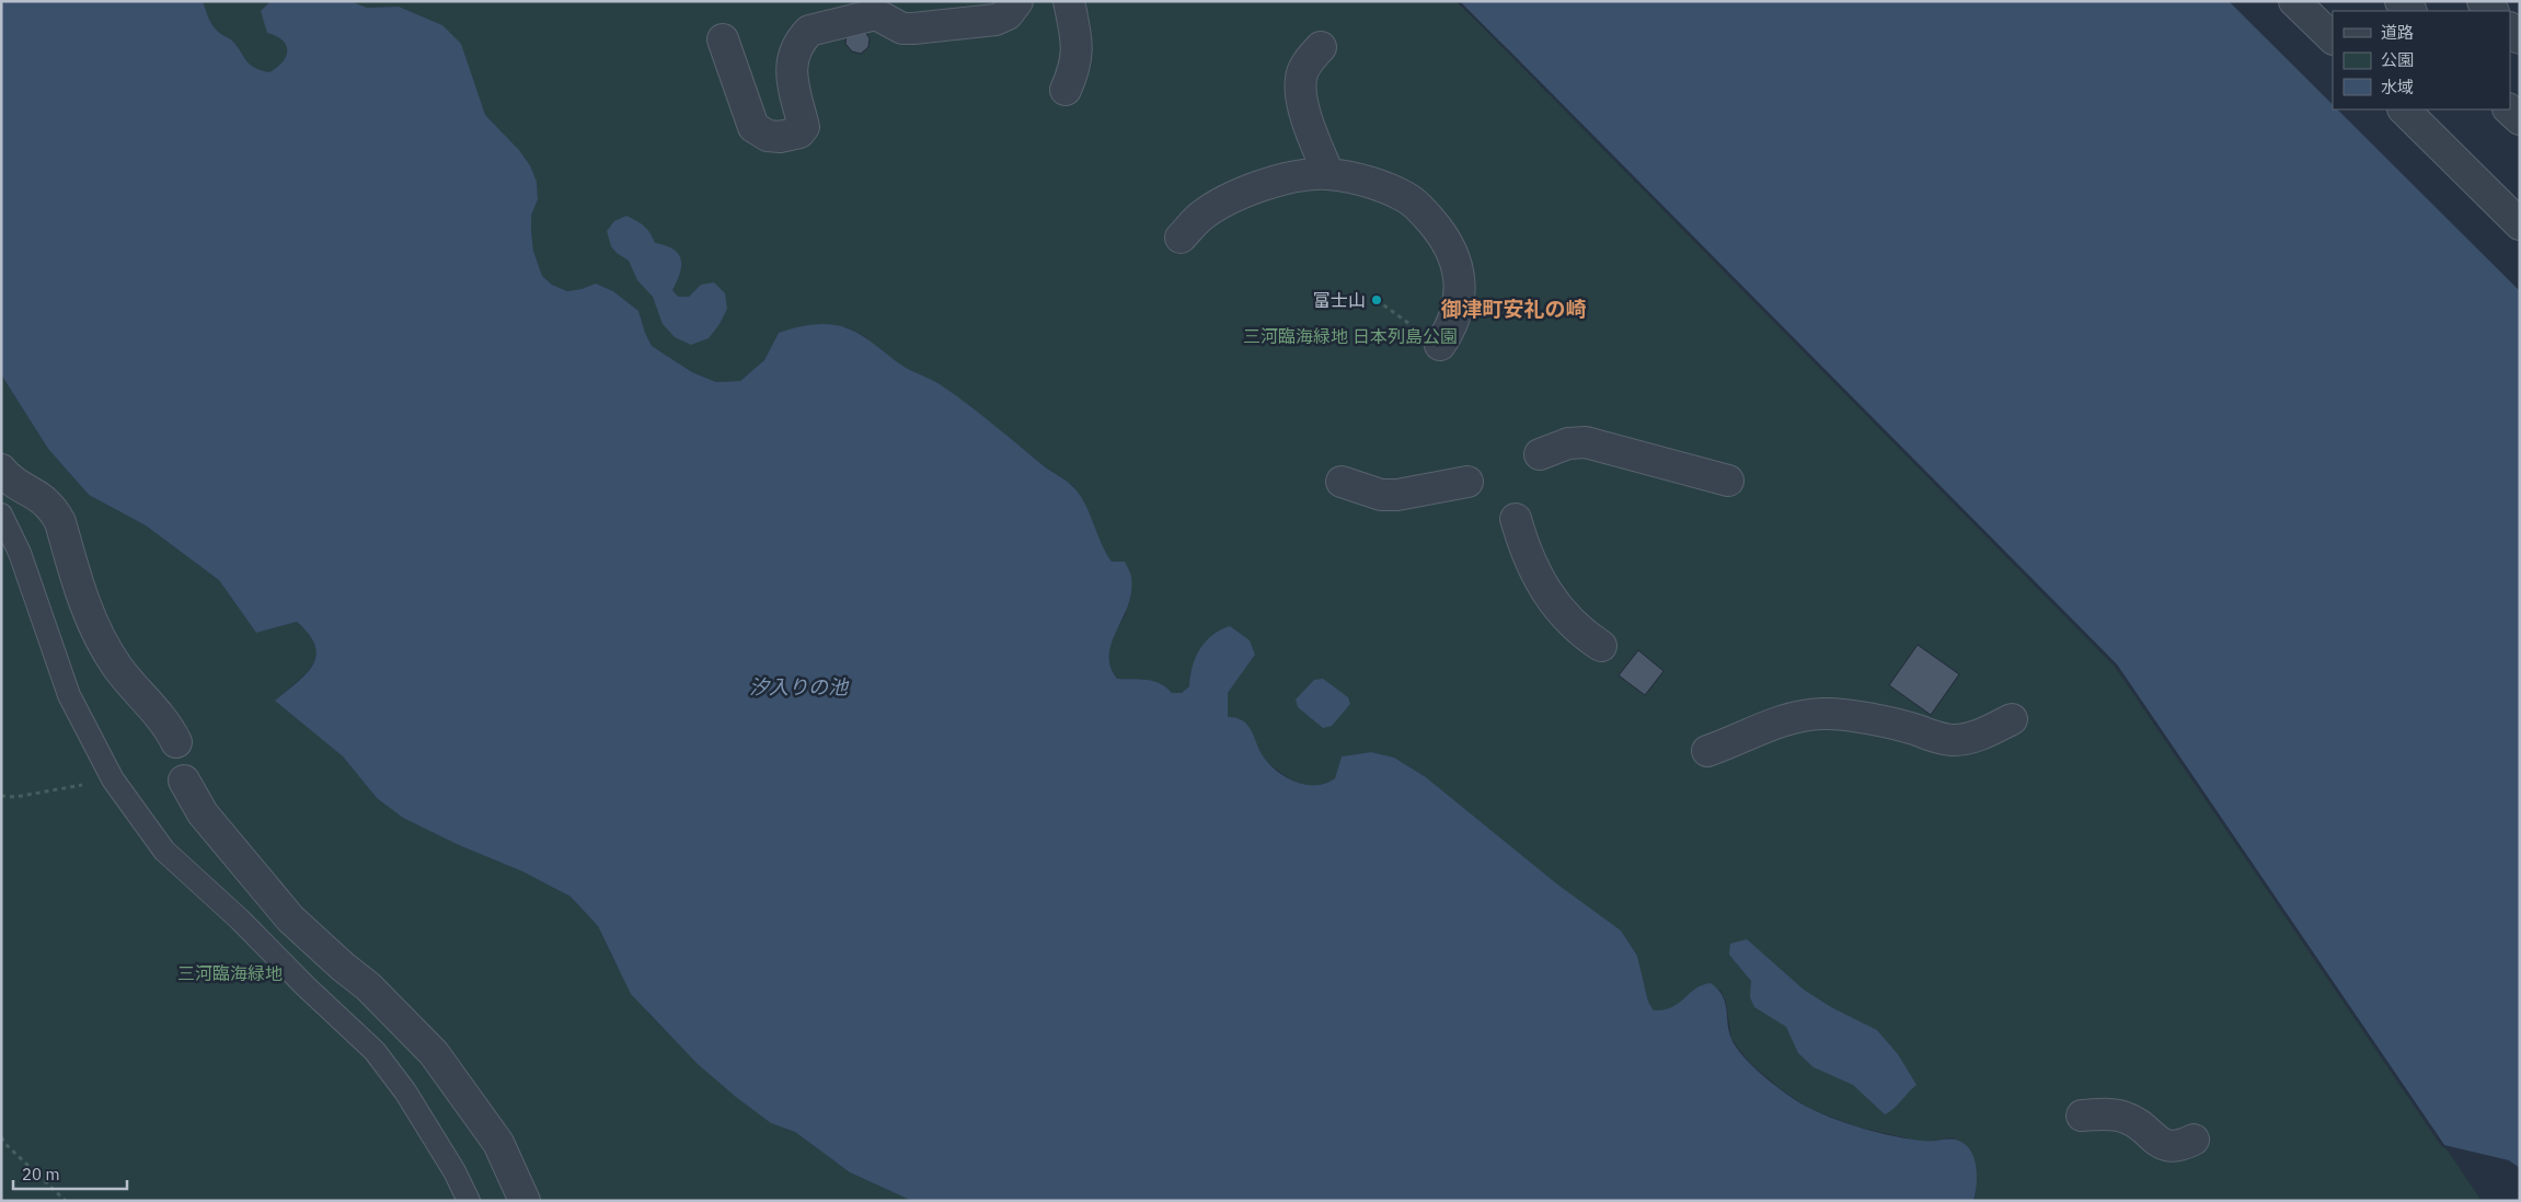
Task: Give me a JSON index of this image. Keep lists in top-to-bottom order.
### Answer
{
  "districts": ["御津町安礼の崎"],
  "water": ["汐入りの池"],
  "parks": ["三河臨海緑地 日本列島公園", "三河臨海緑地"],
  "places": ["富士山"],
  "legend": ["道路", "公園", "水域"],
  "scale_bar": "20 m"
}
